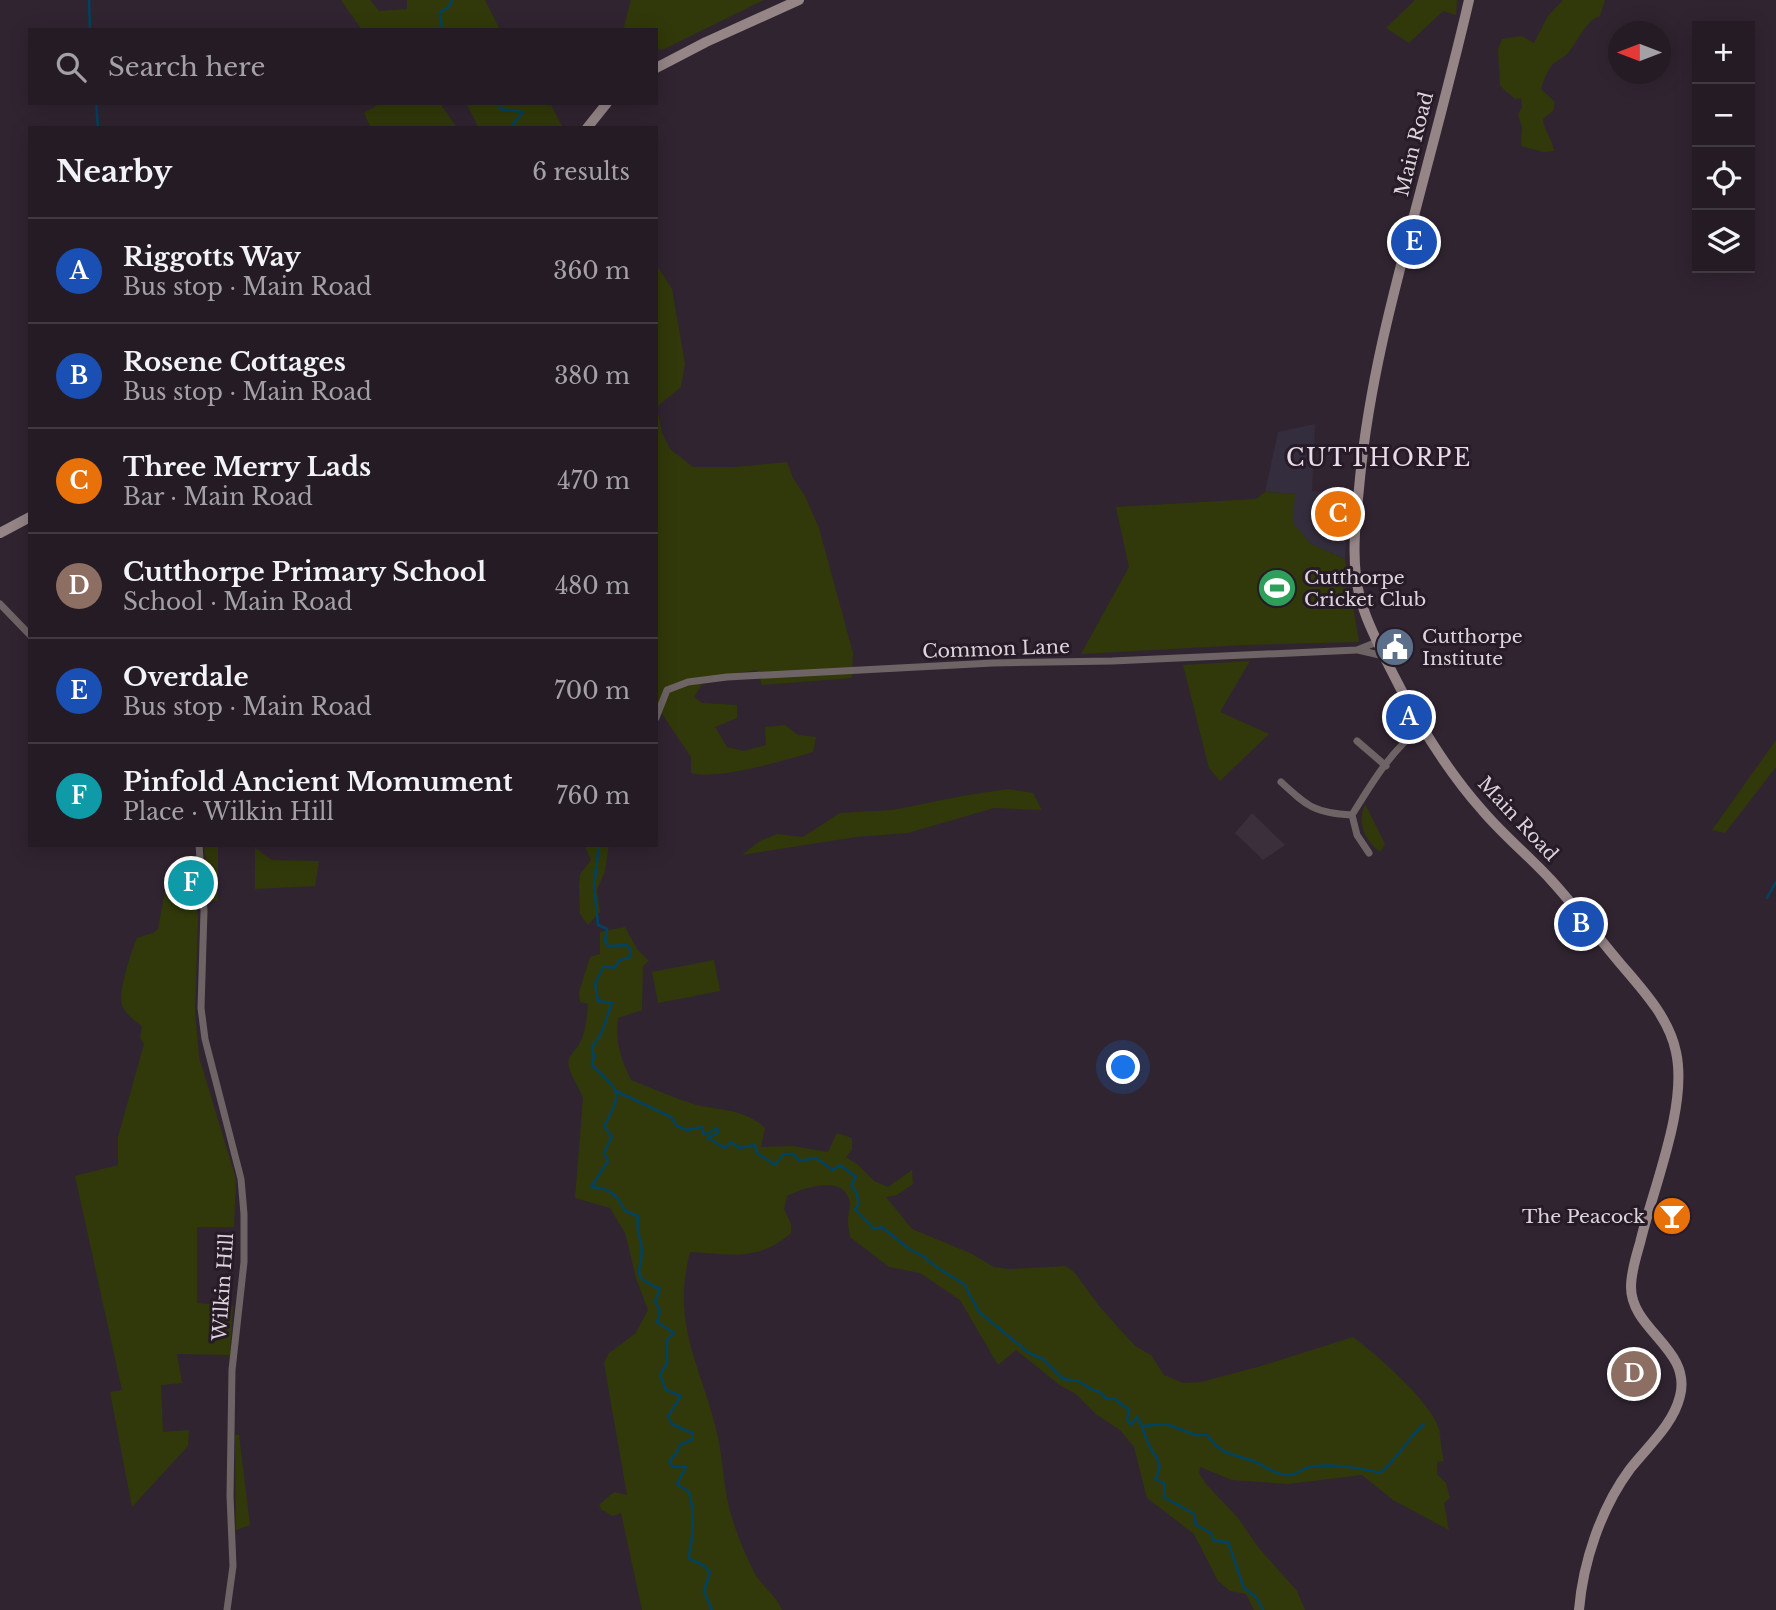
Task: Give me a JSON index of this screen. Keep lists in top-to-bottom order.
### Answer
{
  "streets": {
    "main road": ["Main Road"],
    "street": ["Common Lane", "Wilkin Hill"]
  },
  "crossings": [
    ["Main Road", "Common Lane"]
  ],
  "districts": ["CUTTHORPE"],
  "places": {
    "sports": ["Cutthorpe Cricket Club"],
    "public building": ["Cutthorpe Institute"],
    "bar": ["The Peacock"]
  },
  "north": "left",
  "page": {
    "map_buttons": ["+", "−"],
    "search": "Search here",
    "heading": ["Nearby", "6 results"],
    "pins": [
      "E",
      "C",
      "A",
      "F",
      "B",
      "D"
    ],
    "list": [
      {
        "mark": "A",
        "name": "Riggotts Way",
        "note": "Bus stop · Main Road",
        "value": "360 m"
      },
      {
        "mark": "B",
        "name": "Rosene Cottages",
        "note": "Bus stop · Main Road",
        "value": "380 m"
      },
      {
        "mark": "C",
        "name": "Three Merry Lads",
        "note": "Bar · Main Road",
        "value": "470 m"
      },
      {
        "mark": "D",
        "name": "Cutthorpe Primary School",
        "note": "School · Main Road",
        "value": "480 m"
      },
      {
        "mark": "E",
        "name": "Overdale",
        "note": "Bus stop · Main Road",
        "value": "700 m"
      },
      {
        "mark": "F",
        "name": "Pinfold Ancient Momument",
        "note": "Place · Wilkin Hill",
        "value": "760 m"
      }
    ]
  }
}
